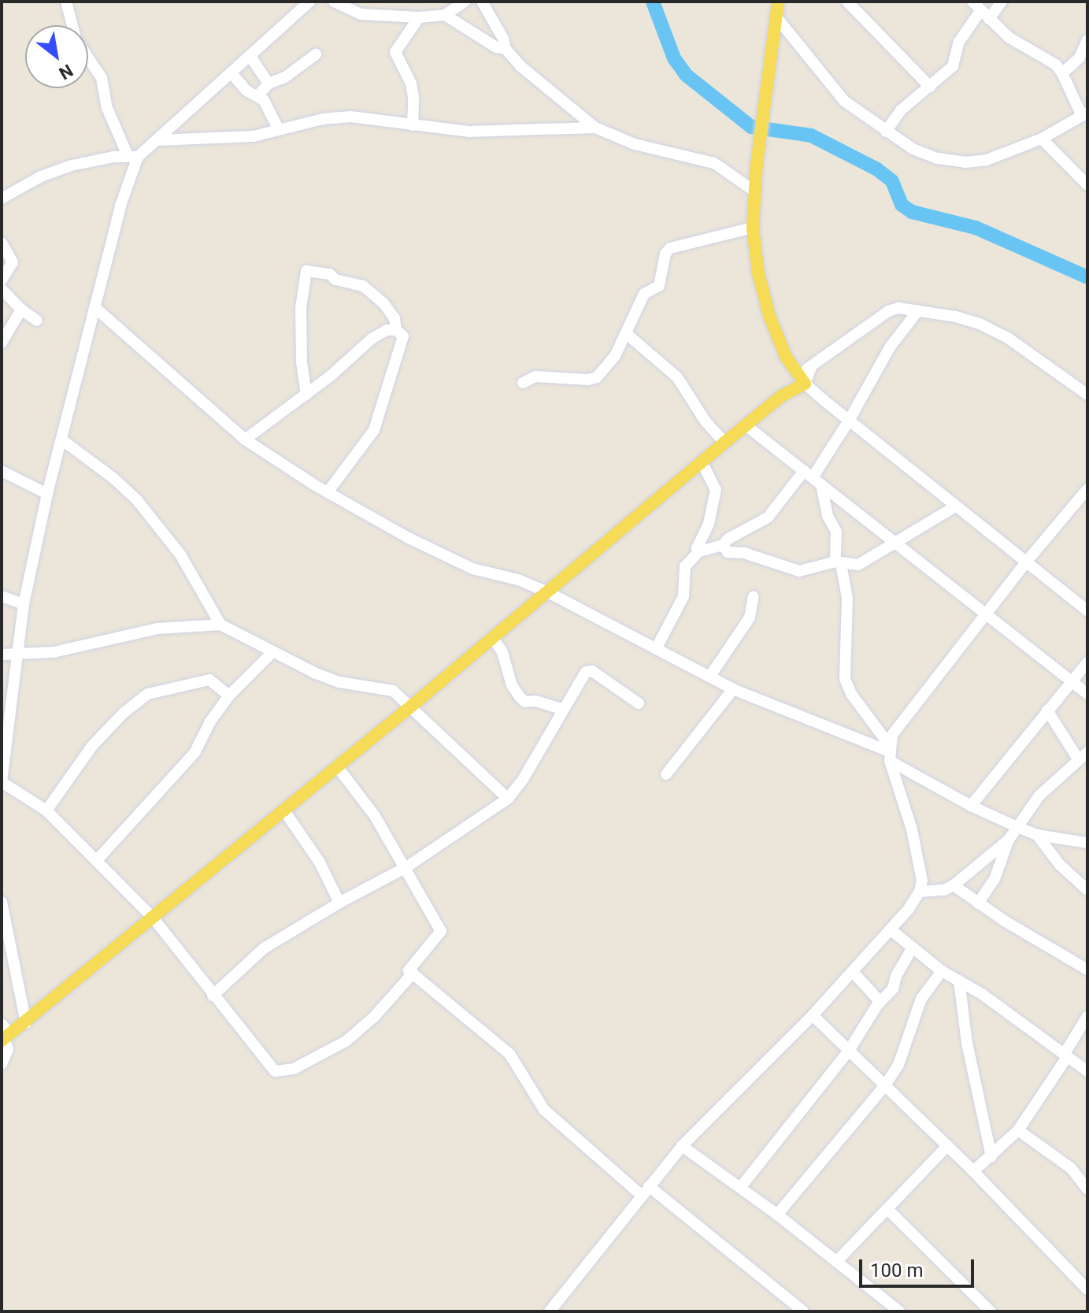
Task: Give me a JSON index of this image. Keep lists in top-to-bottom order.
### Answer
{
  "scale_bar": "100 m",
  "north": "bottom right"
}
